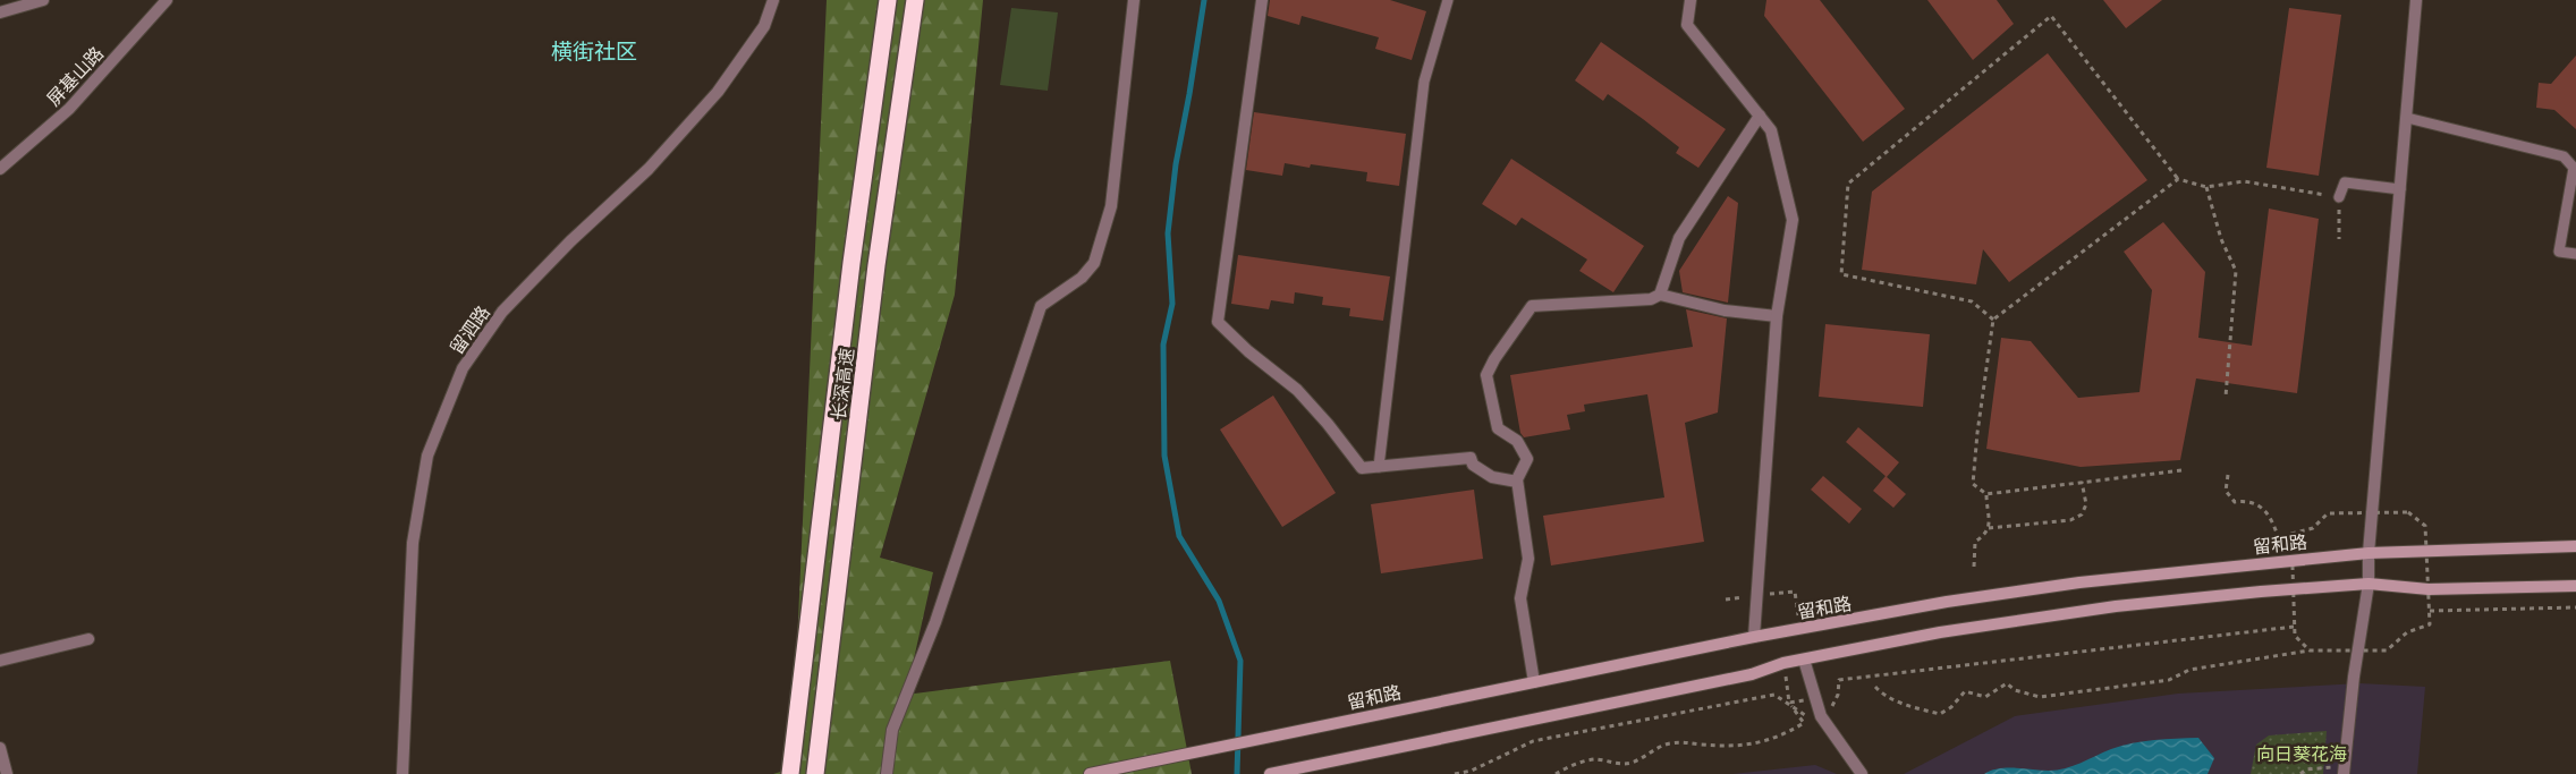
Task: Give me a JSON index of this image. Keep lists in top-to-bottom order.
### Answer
{
  "streets": {
    "highway": ["长深高速"],
    "main road": ["留和路"],
    "street": ["屏基山路", "留泗路"]
  },
  "districts": ["横街社区"],
  "parks": ["向日葵花海"]
}
